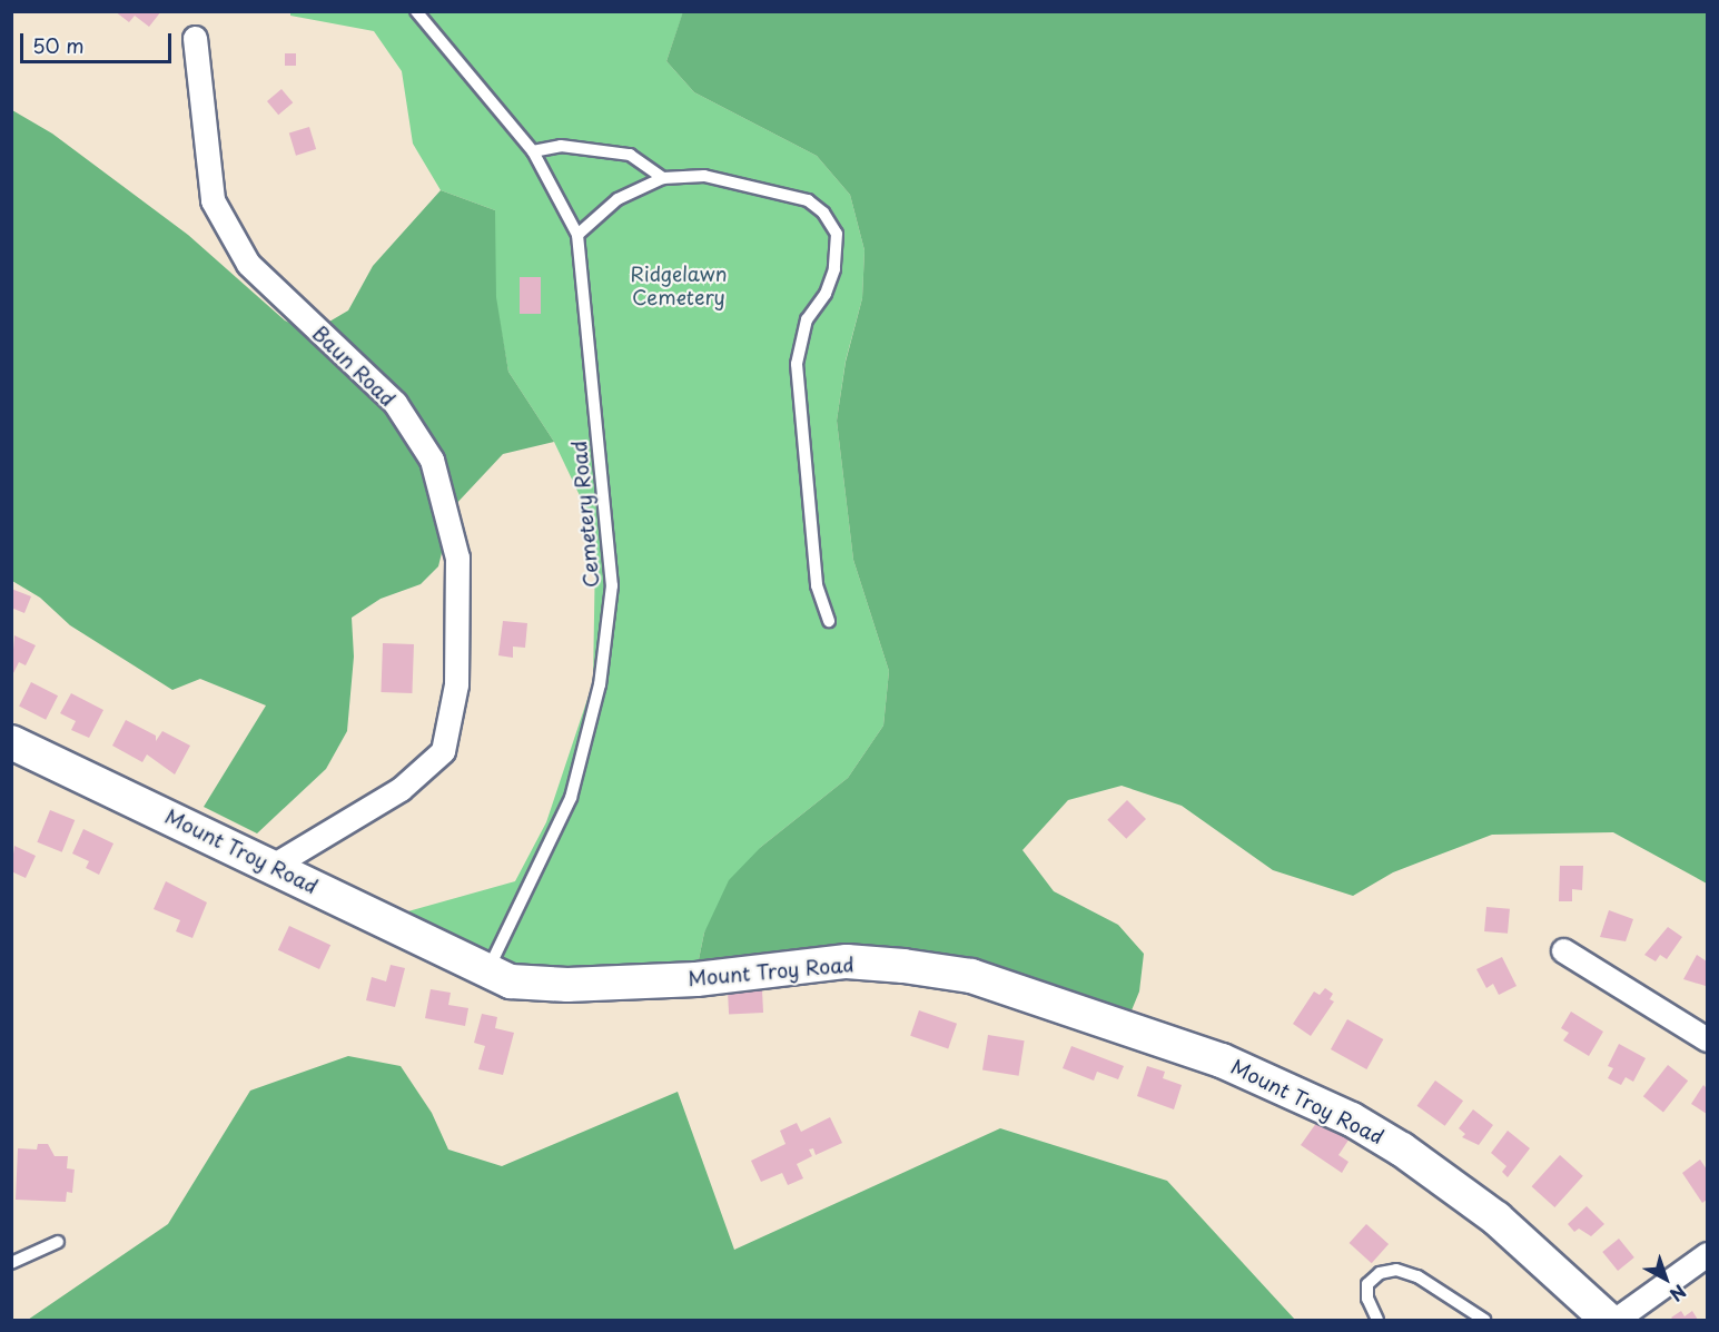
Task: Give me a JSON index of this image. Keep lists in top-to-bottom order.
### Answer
{
  "streets": {
    "street": ["Baun Road", "Mount Troy Road"],
    "lane": ["Cemetery Road"]
  },
  "crossings": [
    ["Baun Road", "Mount Troy Road"],
    ["Cemetery Road", "Mount Troy Road"]
  ],
  "parks": ["Ridgelawn Cemetery"],
  "scale_bar": "50 m",
  "north": "bottom right"
}
